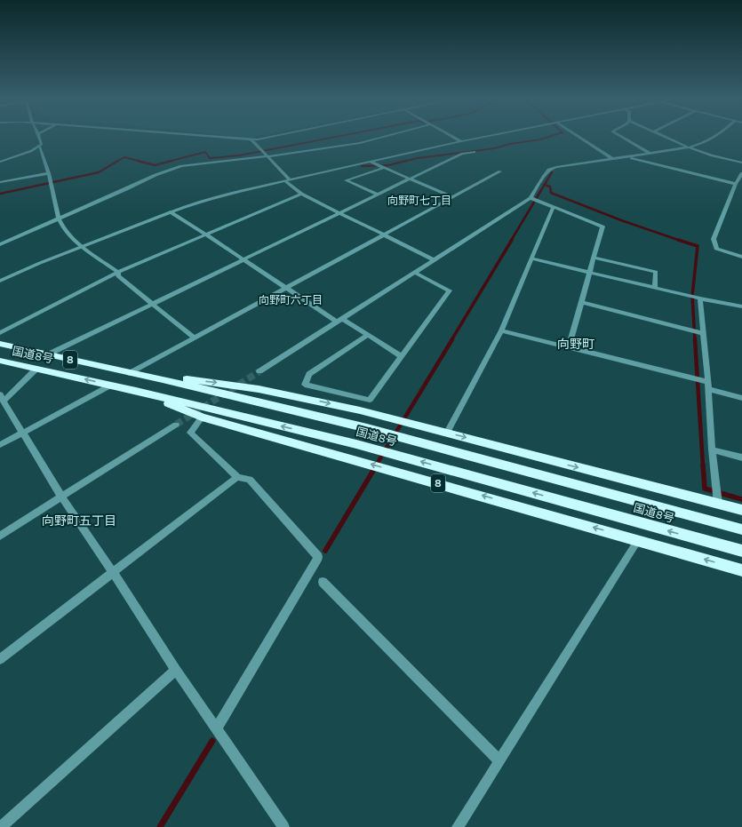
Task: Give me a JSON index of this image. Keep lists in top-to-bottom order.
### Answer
{
  "streets": {
    "highway": ["国道8号", "8"]
  },
  "crossings": [
    ["国道8号", "8"]
  ],
  "districts": [
    "向野町七丁目",
    "向野町六丁目",
    "向野町",
    "向野町五丁目"
  ]
}
